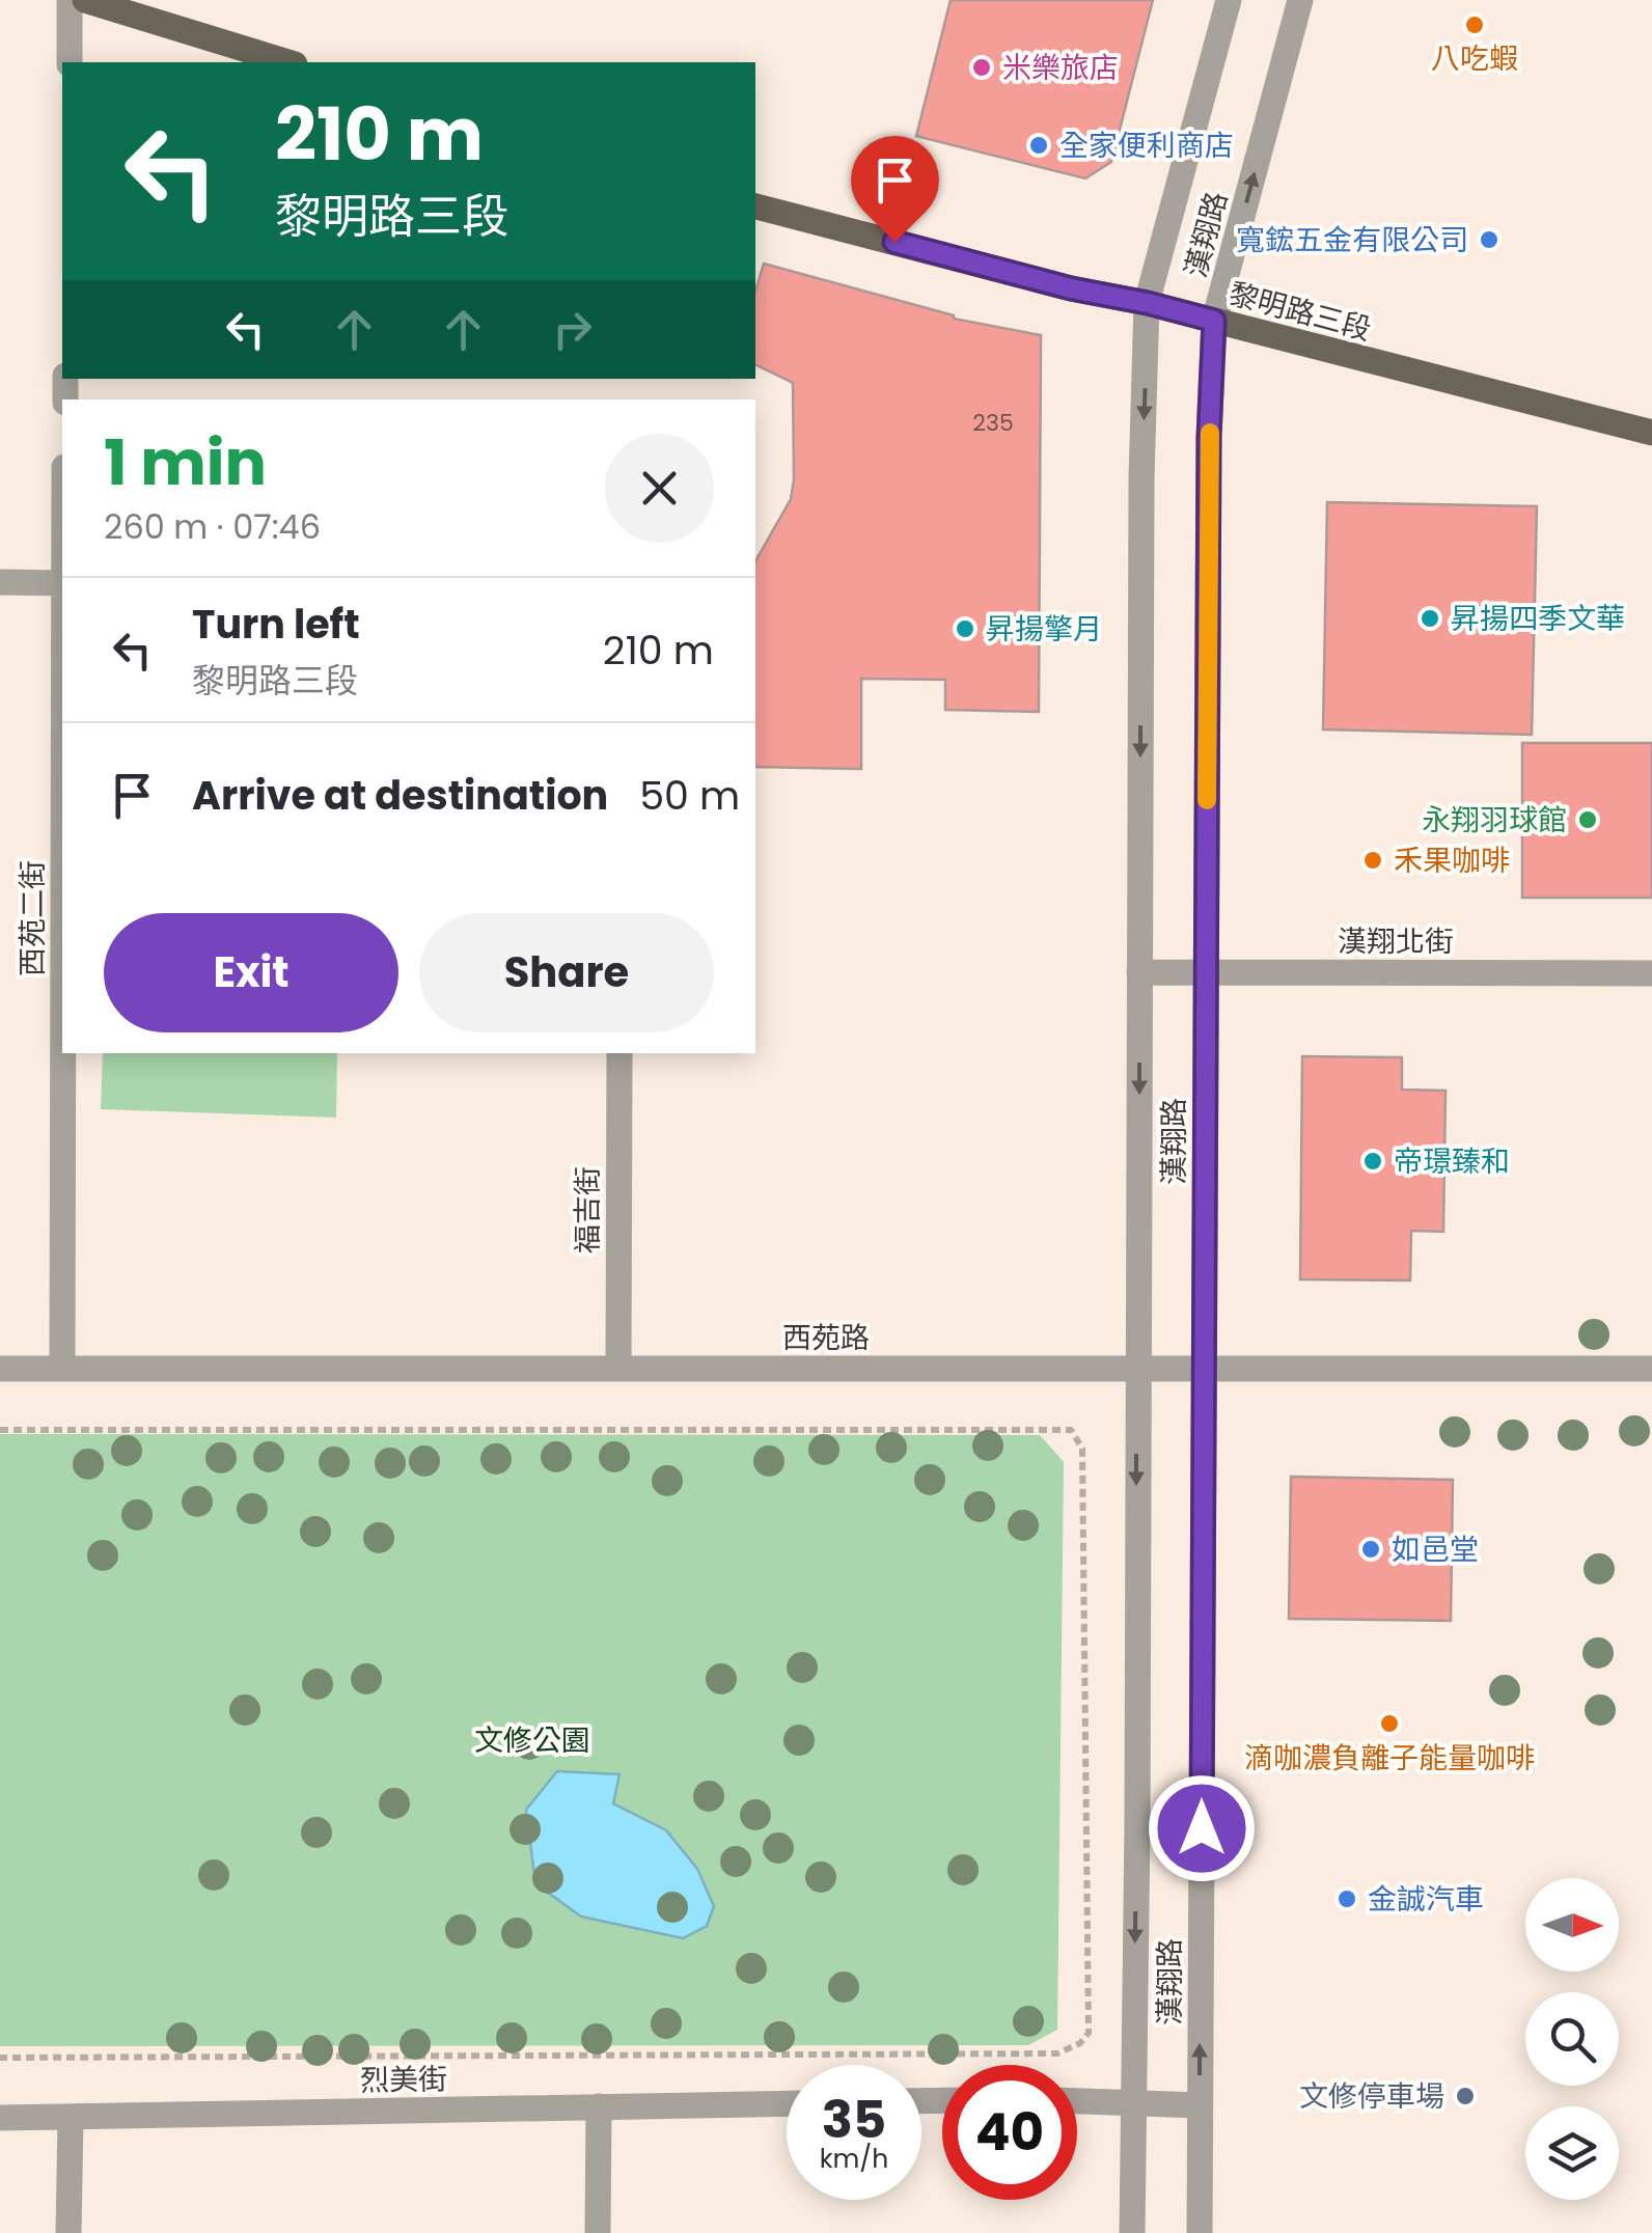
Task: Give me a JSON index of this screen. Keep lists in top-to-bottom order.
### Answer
{
  "streets": {
    "main road": ["黎明路三段"],
    "street": [
      "漢翔路",
      "西苑二街",
      "漢翔北街",
      "福吉街",
      "西苑路",
      "烈美街"
    ]
  },
  "crossings": [
    ["漢翔路", "黎明路三段"],
    ["漢翔路", "漢翔北街"],
    ["漢翔路", "西苑路"],
    ["西苑二街", "西苑路"],
    ["福吉街", "西苑路"]
  ],
  "parks": ["文修公園"],
  "places": [
    "八吃蝦",
    "米樂旅店",
    "全家便利商店",
    "寬鋐五金有限公司",
    "昇揚四季文華",
    "昇揚擎月",
    "永翔羽球館",
    "禾果咖啡",
    "帝璟臻和",
    "如邑堂",
    "滴咖濃負離子能量咖啡",
    "金誠汽車",
    "文修停車場"
  ],
  "house_numbers": ["235"],
  "north": "right",
  "page": {
    "turn": ["210 m", "黎明路三段"],
    "heading": ["1 min", "260 m · 07:46"],
    "list": [
      {
        "name": "Turn left",
        "note": "黎明路三段",
        "value": "210 m"
      },
      {
        "name": "Arrive at destination",
        "value": "50 m"
      }
    ],
    "buttons": ["Exit", "Share"],
    "speed": "35 km/h",
    "limit": "40"
  }
}
